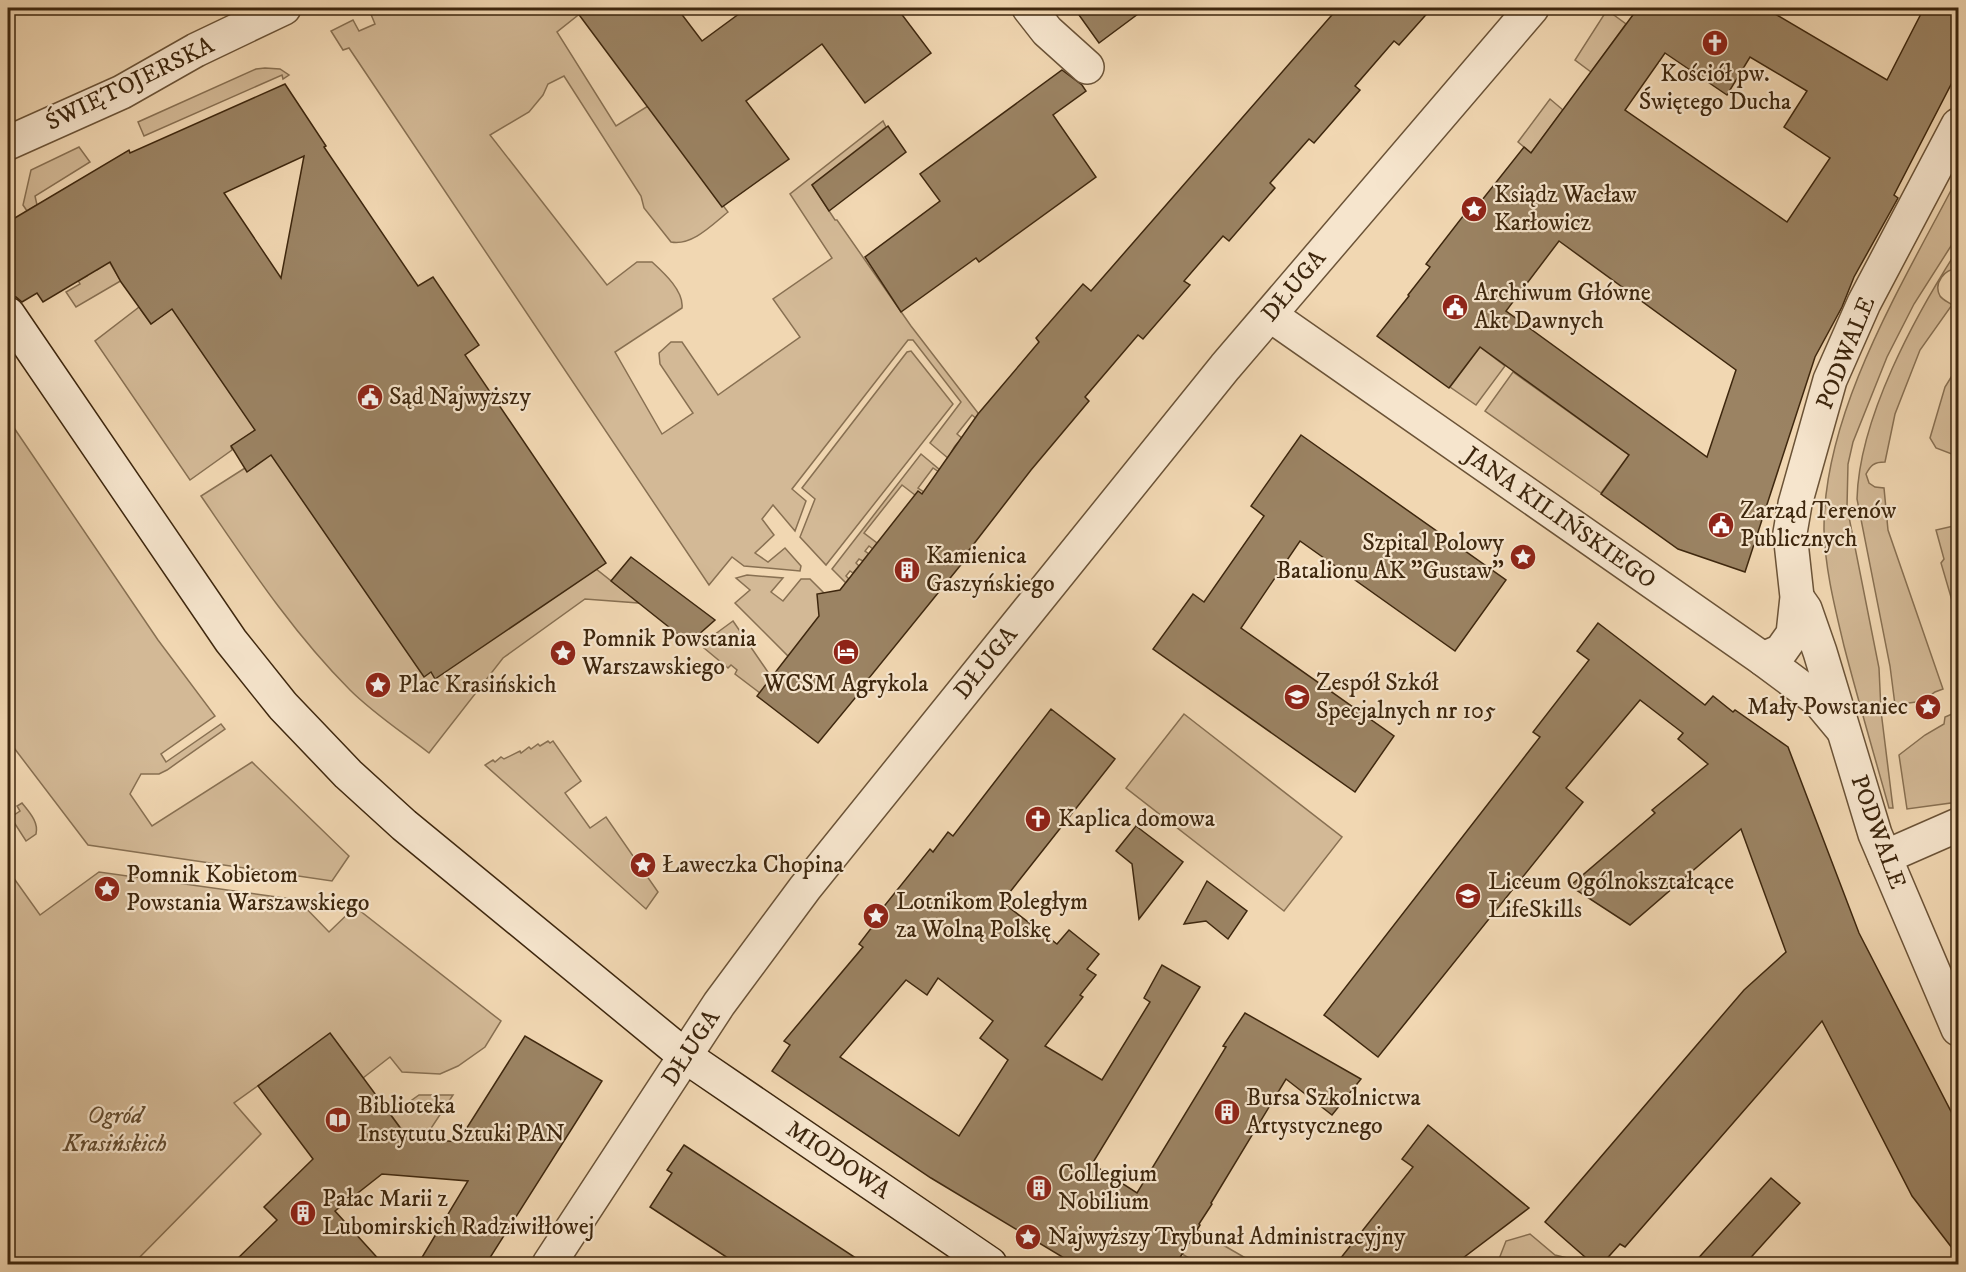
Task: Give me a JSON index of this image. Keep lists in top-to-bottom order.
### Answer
{
  "streets": {
    "street": [
      "ŚWIĘTOJERSKA",
      "DŁUGA",
      "PODWALE",
      "JANA KILIŃSKIEGO",
      "MIODOWA"
    ]
  },
  "crossings": [
    ["DŁUGA", "JANA KILIŃSKIEGO"],
    ["DŁUGA", "MIODOWA"],
    ["PODWALE", "JANA KILIŃSKIEGO"]
  ],
  "parks": ["Ogród Krasińskich"],
  "places": {
    "church": ["Kościół pw. Świętego Ducha", "Kaplica domowa"],
    "place": [
      "Ksiądz Wacław Karłowicz",
      "Szpital Polowy Batalionu AK \"Gustaw\"",
      "Pomnik Powstania Warszawskiego",
      "Plac Krasińskich",
      "Mały Powstaniec",
      "Ławeczka Chopina",
      "Pomnik Kobietom Powstania Warszawskiego",
      "Lotnikom Poległym za Wolną Polskę",
      "Najwyższy Trybunał Administracyjny"
    ],
    "public building": ["Archiwum Główne Akt Dawnych", "Sąd Najwyższy", "Zarząd Terenów Publicznych"],
    "building": [
      "Kamienica Gaszyńskiego",
      "Bursa Szkolnictwa Artystycznego",
      "Collegium Nobilium",
      "Pałac Marii z Lubomirskich Radziwiłłowej"
    ],
    "hotel": ["WCSM Agrykola"],
    "school or university": ["Zespół Szkół Specjalnych nr 105", "Liceum Ogólnokształcące LifeSkills"],
    "library": ["Biblioteka Instytutu Sztuki PAN"]
  }
}
